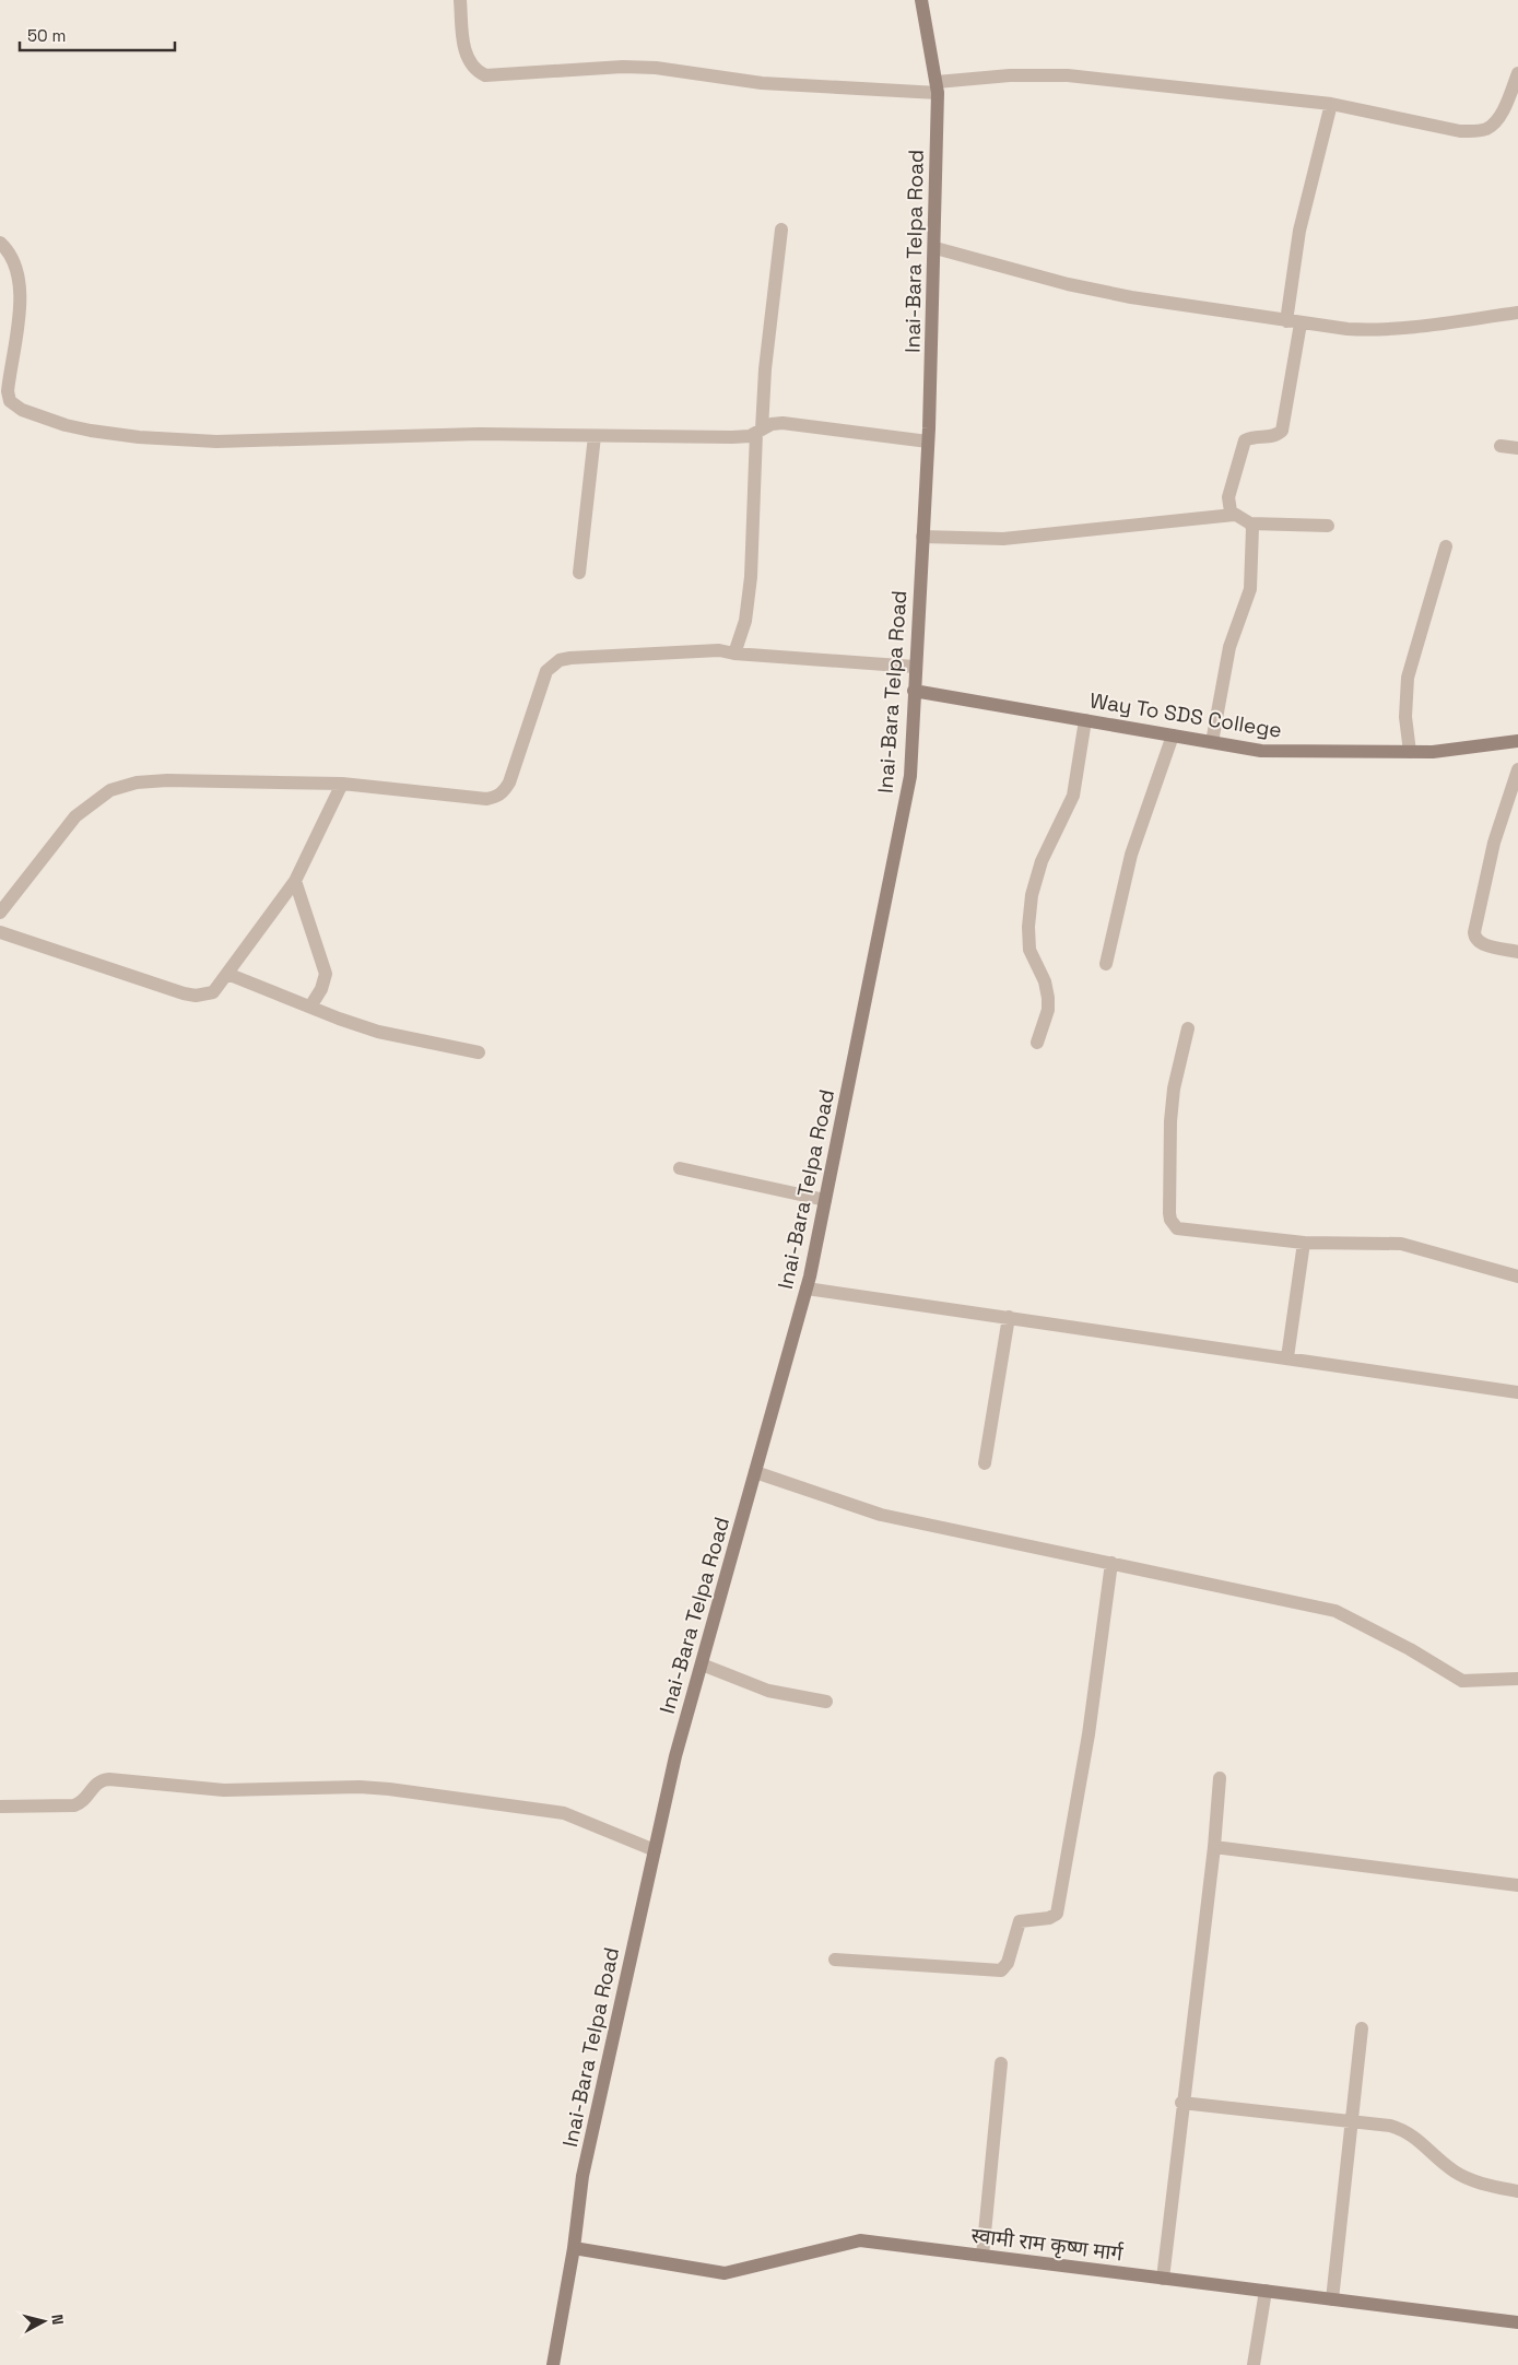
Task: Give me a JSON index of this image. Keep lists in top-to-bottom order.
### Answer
{
  "streets": {
    "street": ["Inai-Bara Telpa Road", "Way To SDS College", "स्वामी राम कृष्ण मार्ग"]
  },
  "crossings": [
    ["Inai-Bara Telpa Road", "Way To SDS College"],
    ["Inai-Bara Telpa Road", "स्वामी राम कृष्ण मार्ग"]
  ],
  "scale_bar": "50 m",
  "north": "right"
}
